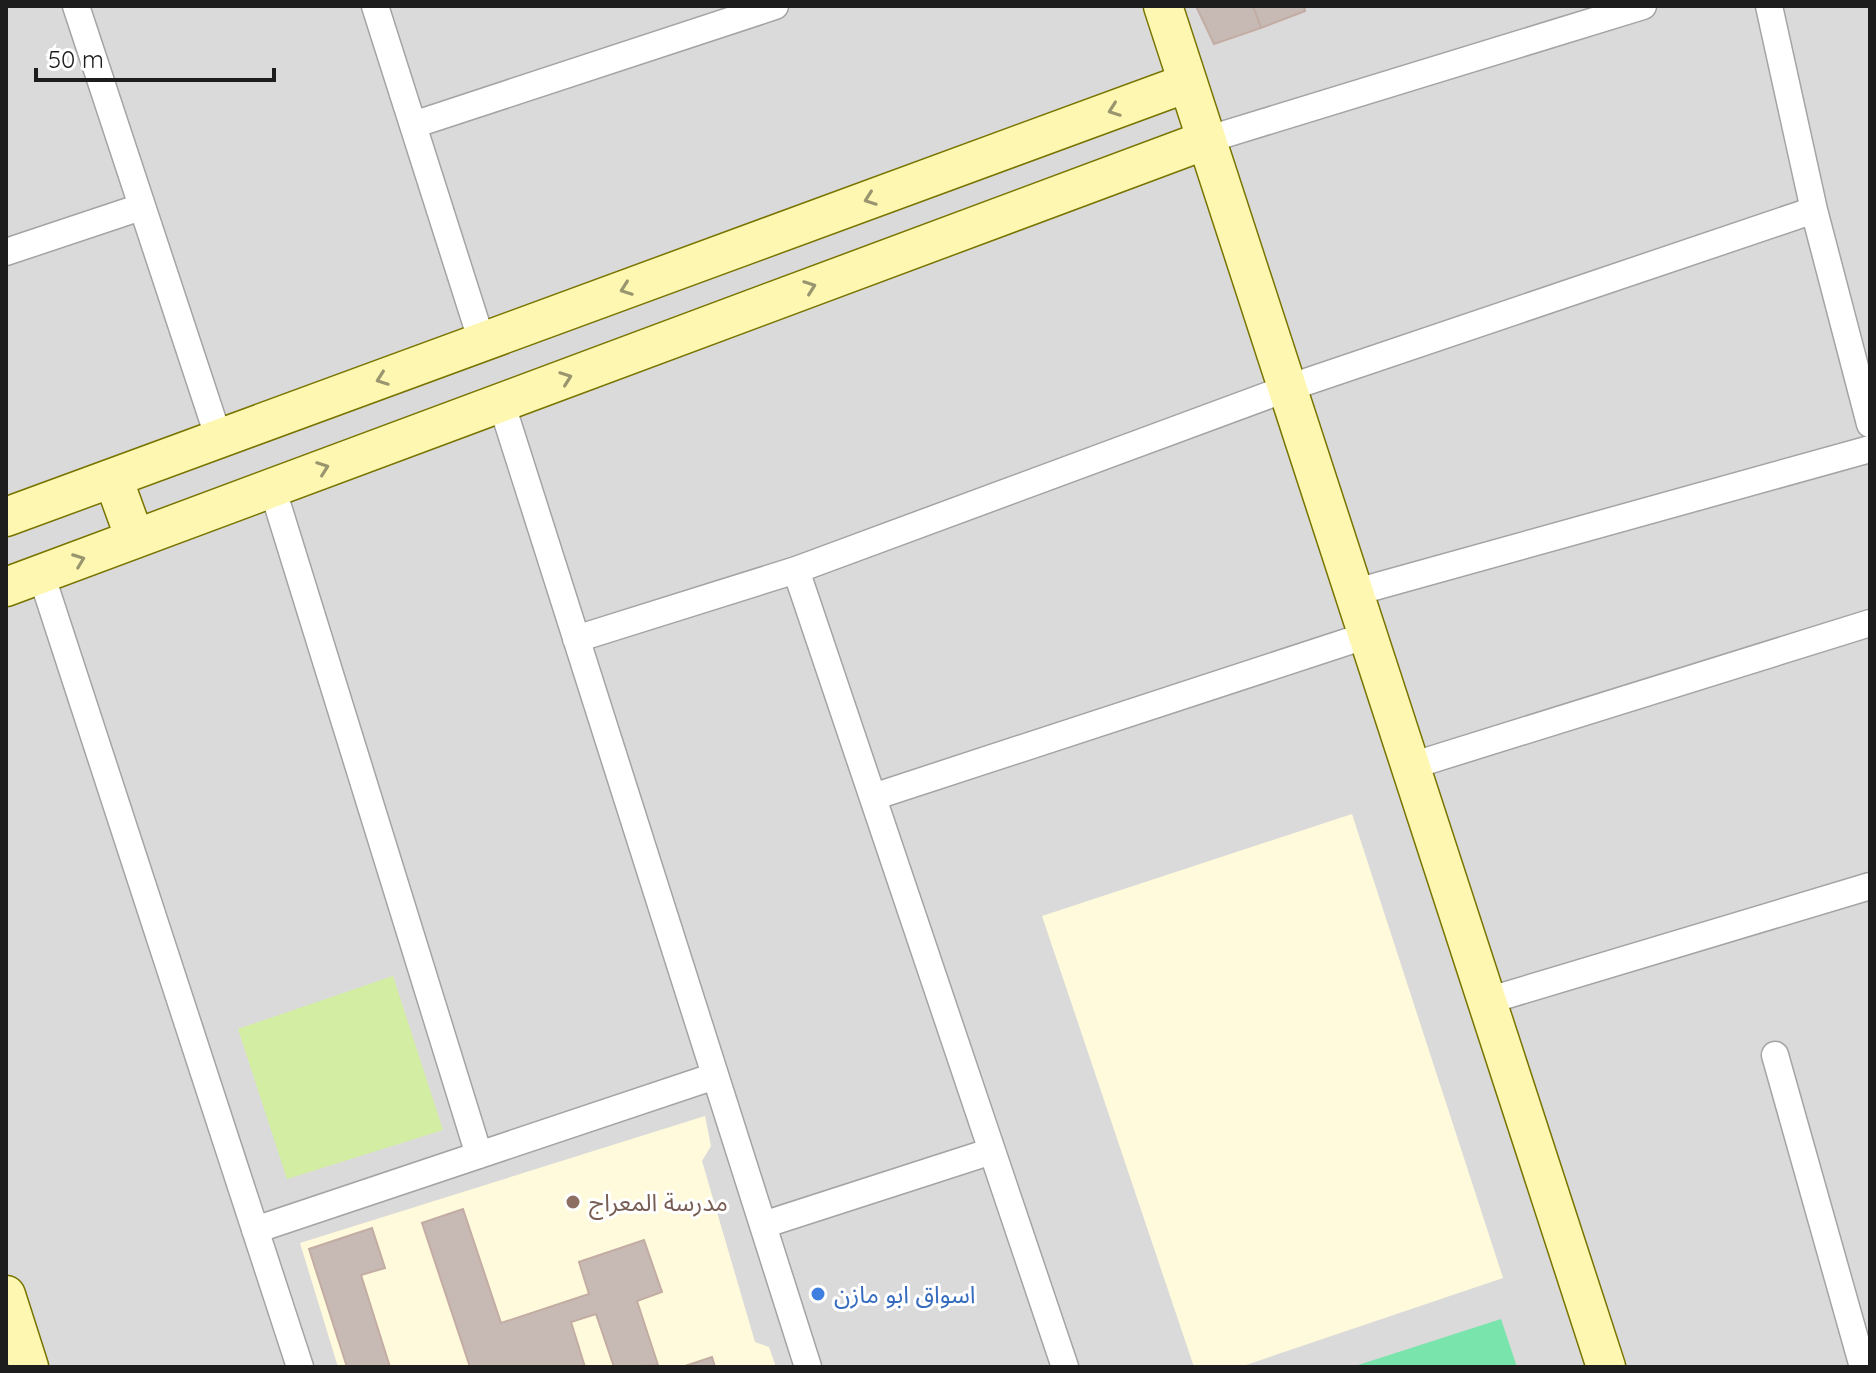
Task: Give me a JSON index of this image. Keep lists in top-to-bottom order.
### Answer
{
  "places": ["مدرسة المعراج", "اسواق ابو مازن"],
  "scale_bar": "50 m"
}
